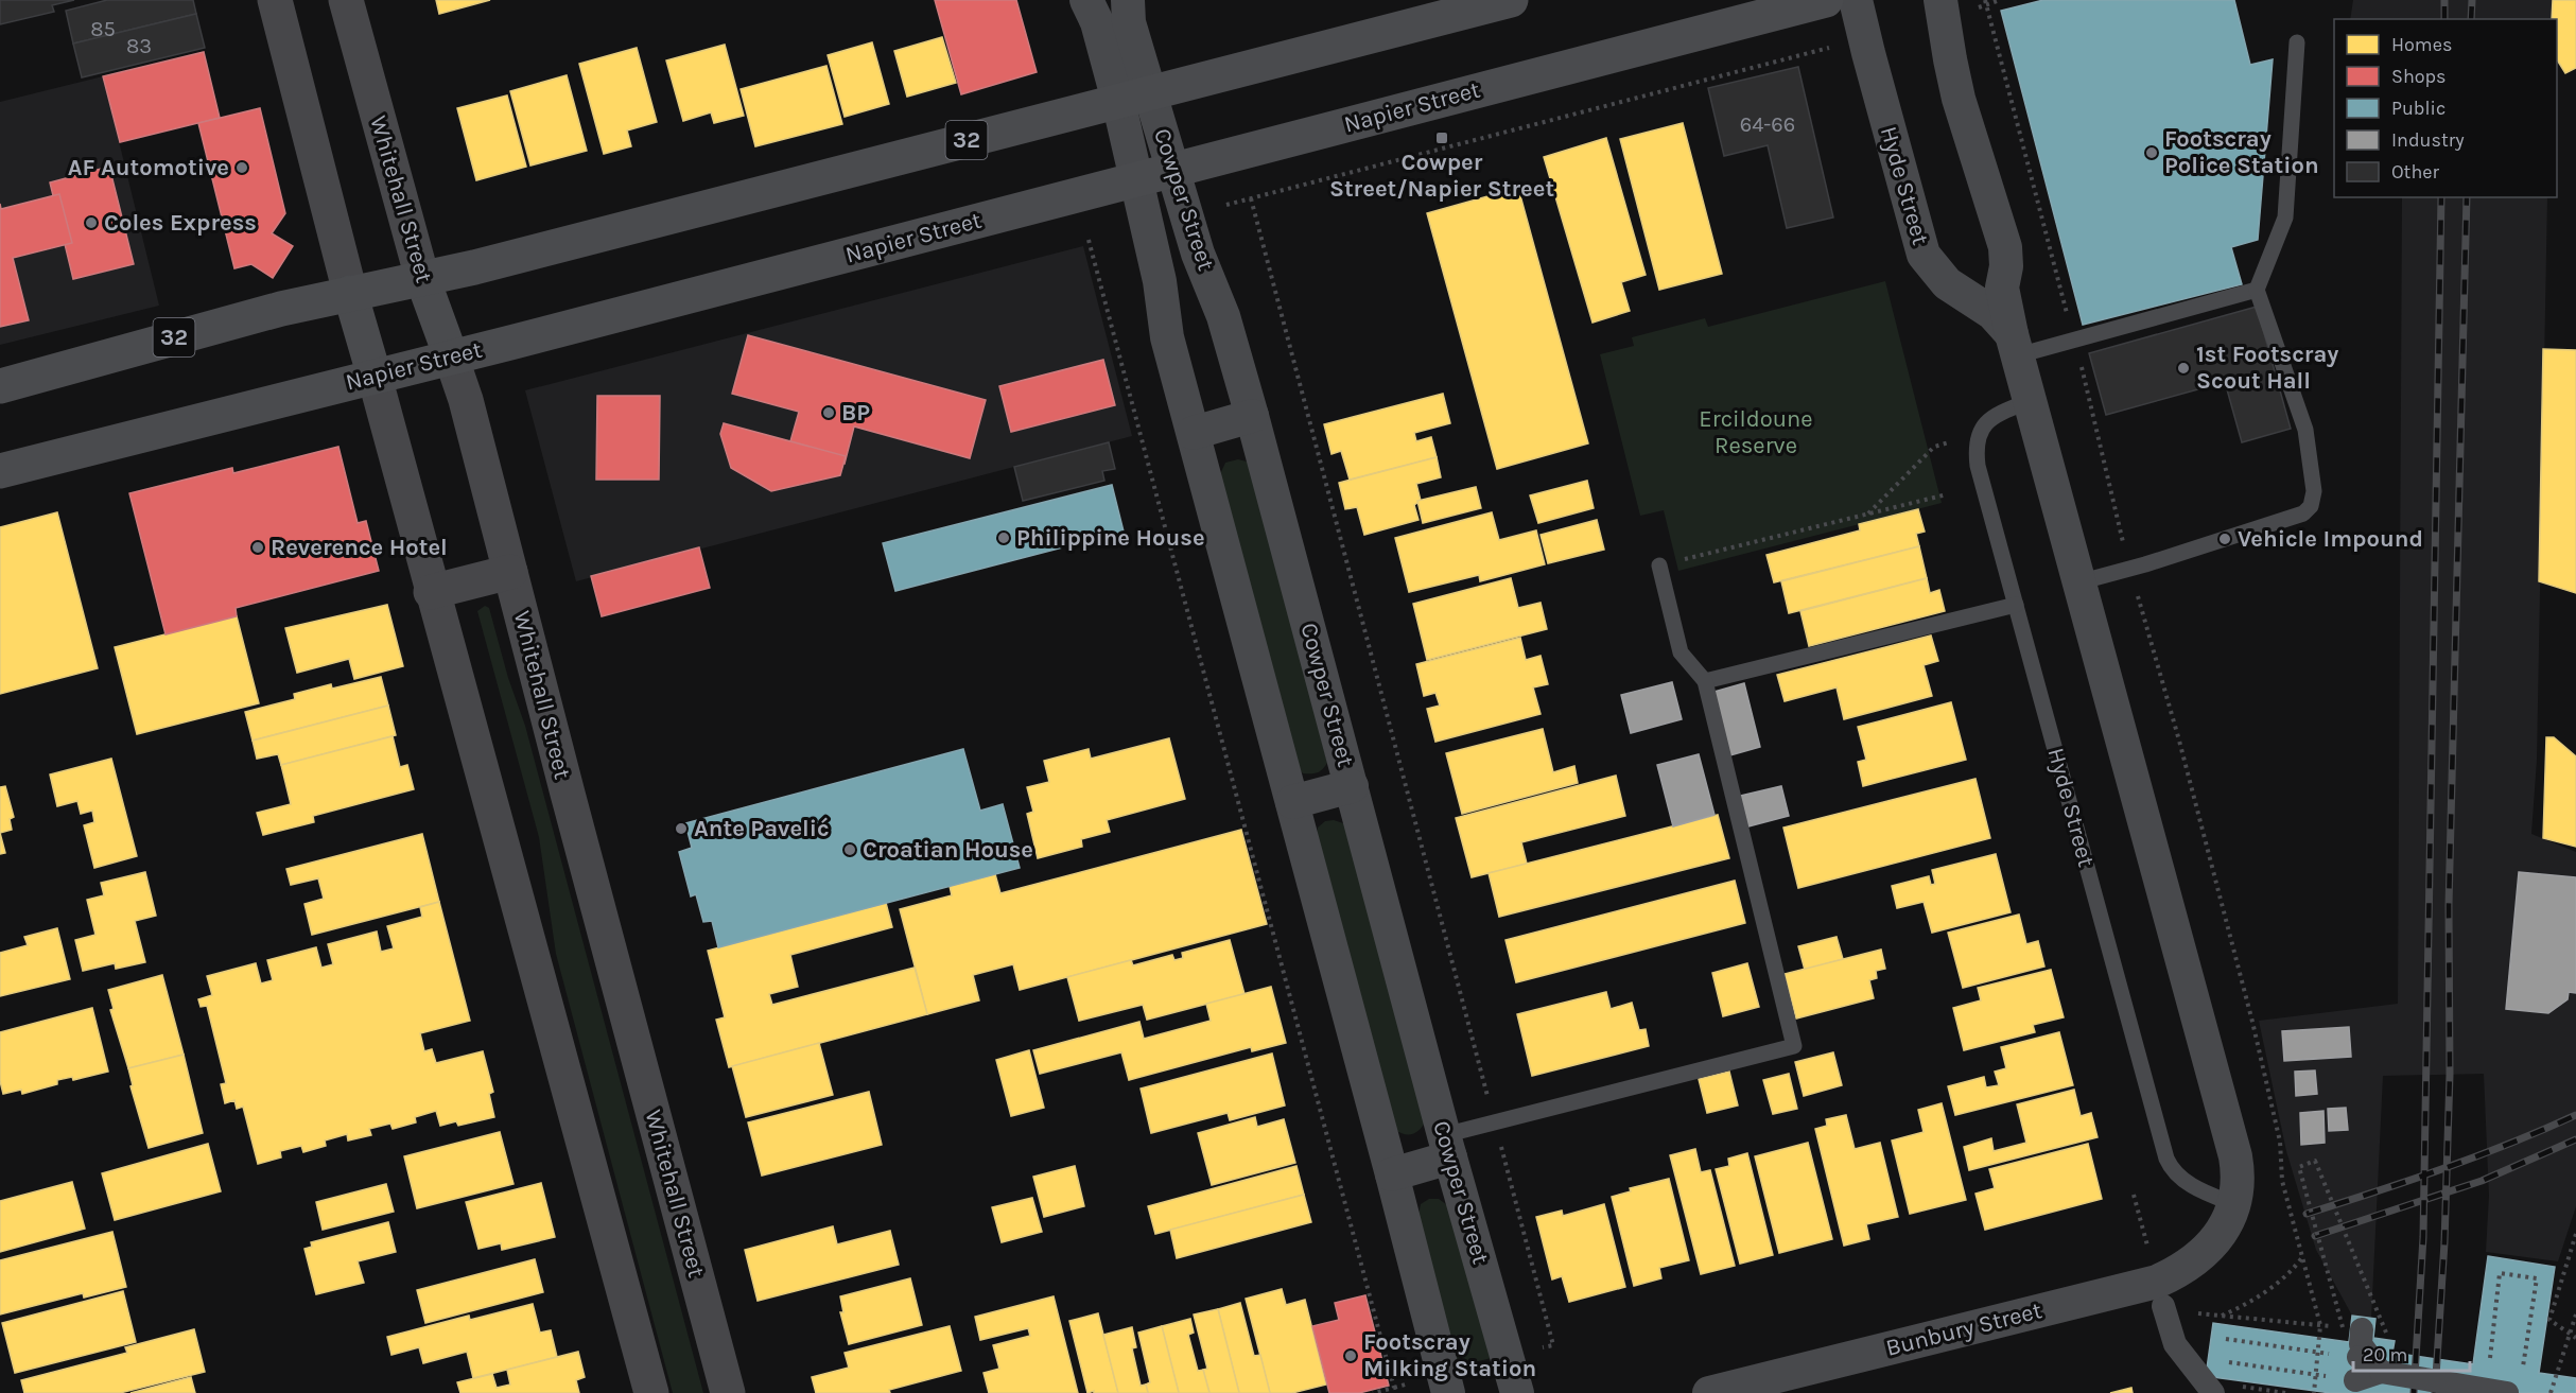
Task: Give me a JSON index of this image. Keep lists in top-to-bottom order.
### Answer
{
  "streets": {
    "main road": ["Napier Street", "32", "Whitehall Street"],
    "street": ["Hyde Street", "Cowper Street", "Bunbury Street"]
  },
  "crossings": [
    ["Napier Street", "Whitehall Street"],
    ["Napier Street", "Cowper Street"],
    ["32", "Whitehall Street"],
    ["32", "Cowper Street"],
    ["Hyde Street", "Bunbury Street"]
  ],
  "parks": ["Ercildoune Reserve"],
  "places": {
    "transit": ["Cowper Street/Napier Street"],
    "other": [
      "Footscray Police Station",
      "AF Automotive",
      "Coles Express",
      "1st Footscray Scout Hall",
      "BP",
      "Philippine House",
      "Vehicle Impound",
      "Reverence Hotel",
      "Ante Pavelić",
      "Croatian House",
      "Footscray Milking Station"
    ]
  },
  "house_numbers": ["85", "83", "64-66"],
  "legend": [
    "Homes",
    "Shops",
    "Public",
    "Industry",
    "Other"
  ],
  "scale_bar": "20 m"
}
